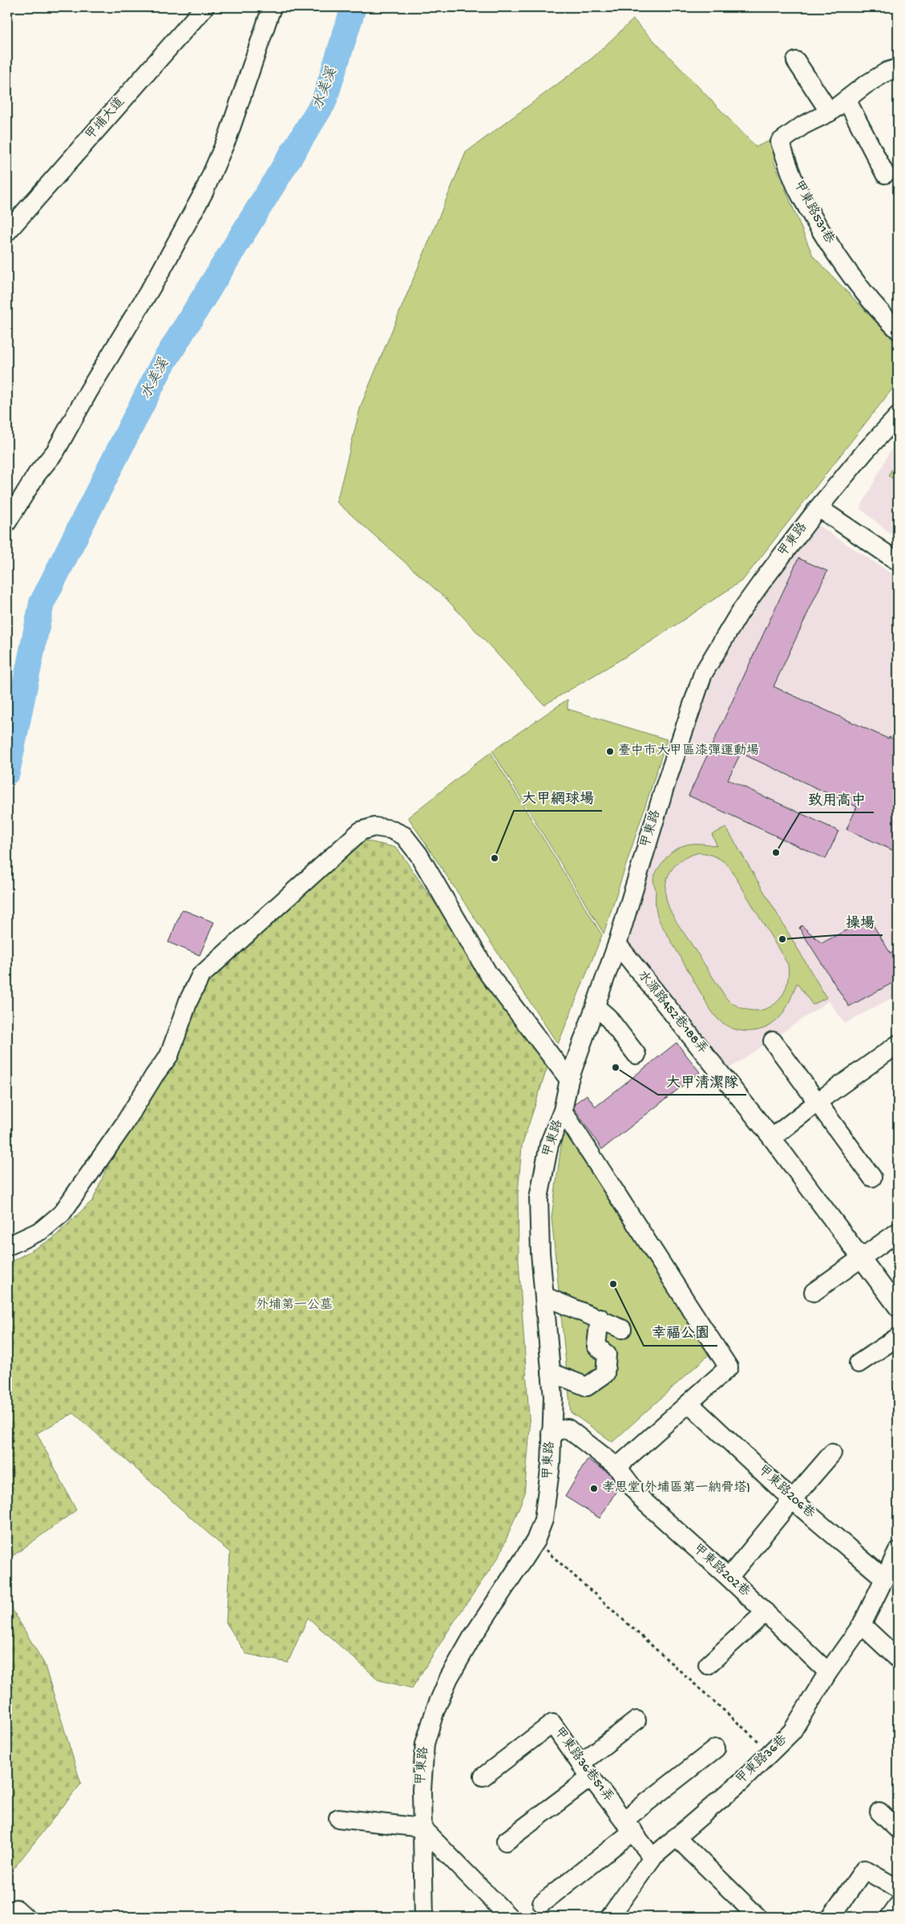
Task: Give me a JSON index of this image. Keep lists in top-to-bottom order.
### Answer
{
  "streets": {
    "street": [
      "甲埔大道",
      "甲東路531巷",
      "甲東路",
      "水源路452巷188弄",
      "甲東路206巷",
      "甲東路202巷",
      "甲東路36巷",
      "甲東路36巷51弄"
    ]
  },
  "crossings": [
    ["甲東路", "水源路452巷188弄"],
    ["甲東路", "甲東路202巷"],
    ["甲東路206巷", "甲東路36巷"],
    ["甲東路202巷", "甲東路36巷"],
    ["甲東路36巷", "甲東路36巷51弄"]
  ],
  "water": ["水美溪"],
  "parks": ["外埔第一公墓"],
  "places": [
    "臺中市大甲區漆彈運動場",
    "致用高中",
    "大甲網球場",
    "操場",
    "大甲清潔隊",
    "幸福公園",
    "孝思堂(外埔區第一納骨塔)"
  ]
}
